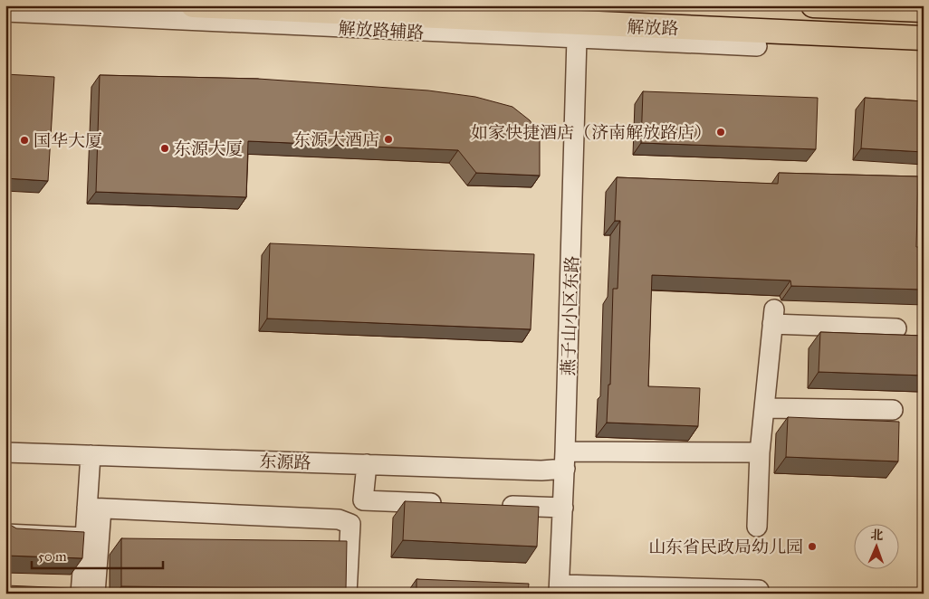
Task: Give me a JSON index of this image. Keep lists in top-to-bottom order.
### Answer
{
  "streets": {
    "main road": ["解放路"],
    "street": ["解放路辅路", "燕子山小区东路", "东源路"]
  },
  "crossings": [
    ["解放路辅路", "燕子山小区东路"],
    ["燕子山小区东路", "东源路"]
  ],
  "places": [
    "如家快捷酒店（济南解放路店）",
    "东源大酒店",
    "国华大厦",
    "东源大厦",
    "山东省民政局幼儿园"
  ],
  "scale_bar": "50 m",
  "north": "top"
}
